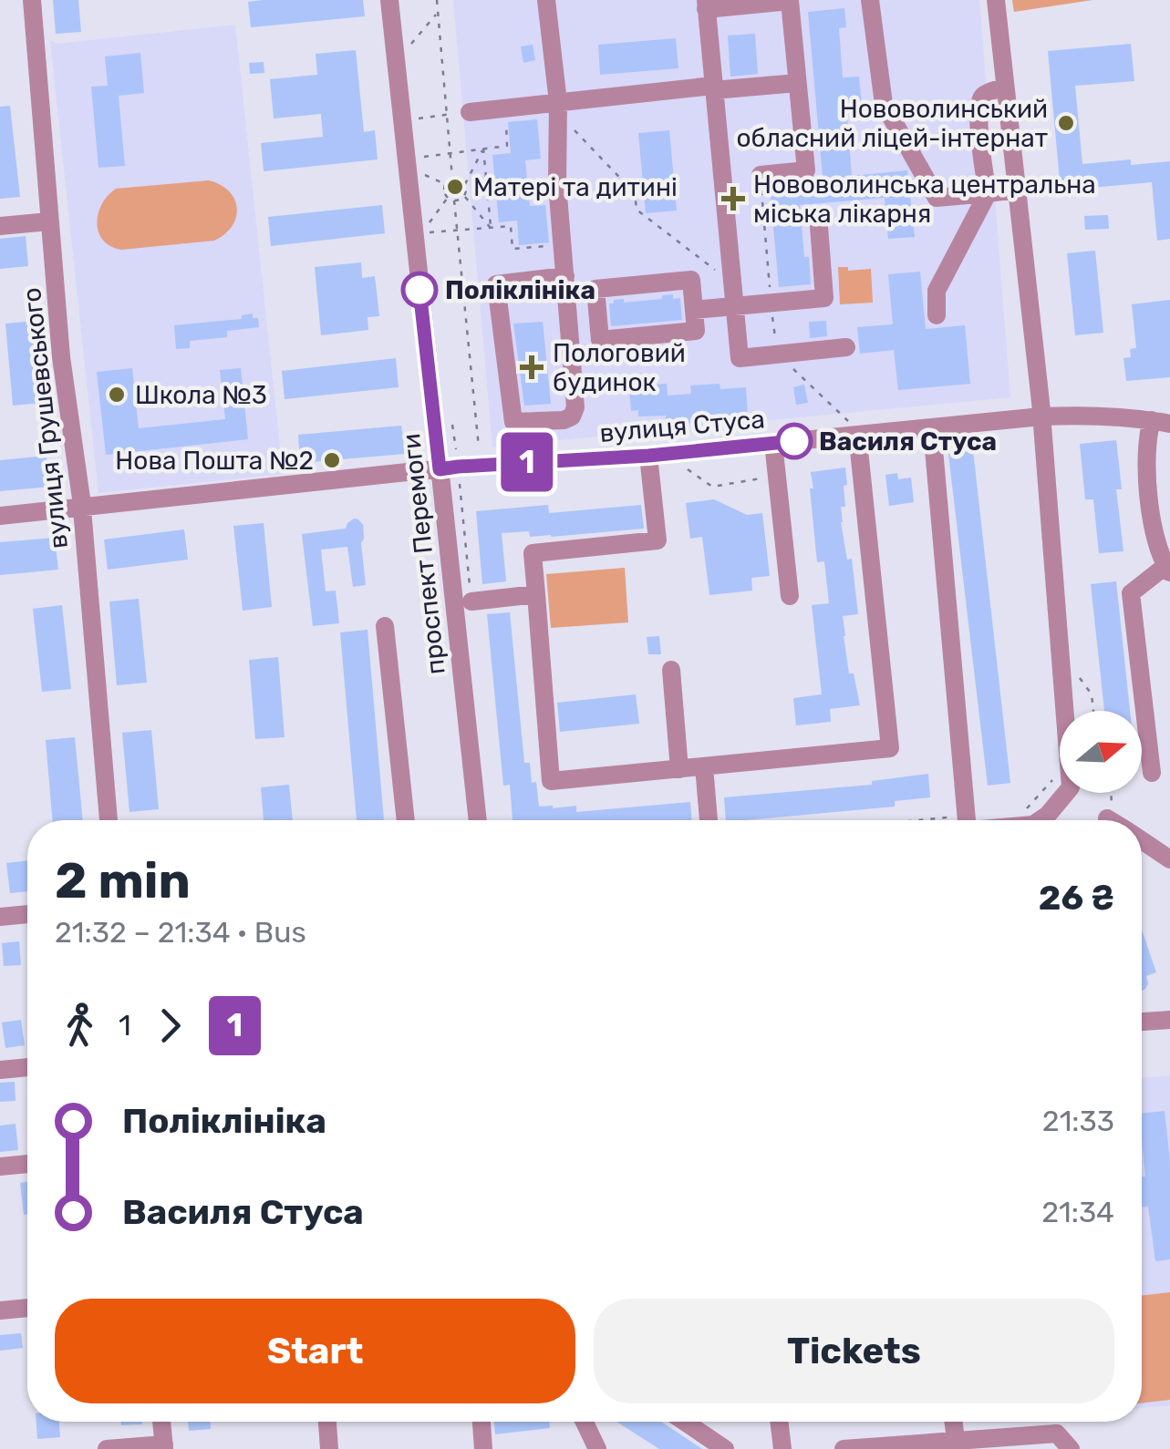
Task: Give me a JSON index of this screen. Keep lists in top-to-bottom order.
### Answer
{
  "streets": {
    "street": ["вулиця Грушевського", "вулиця Стуса", "проспект Перемоги"]
  },
  "crossings": [
    ["вулиця Грушевського", "вулиця Стуса"],
    ["вулиця Стуса", "проспект Перемоги"]
  ],
  "places": {
    "other": [
      "Нововолинський обласний ліцей-інтернат",
      "Матері та дитині",
      "Поліклініка",
      "Школа №3",
      "Василя Стуса",
      "Нова Пошта №2"
    ],
    "health": ["Нововолинська центральна міська лікарня", "Пологовий будинок"]
  },
  "lines": ["bus line 1"],
  "north": "right",
  "page": {
    "on_map": "1",
    "heading": ["2 min", "21:32 – 21:34 · Bus", "26 ₴"],
    "legs": ["1", "1"],
    "list": [
      {
        "name": "Поліклініка",
        "value": "21:33"
      },
      {
        "name": "Василя Стуса",
        "value": "21:34"
      }
    ],
    "buttons": ["Start", "Tickets"]
  }
}
